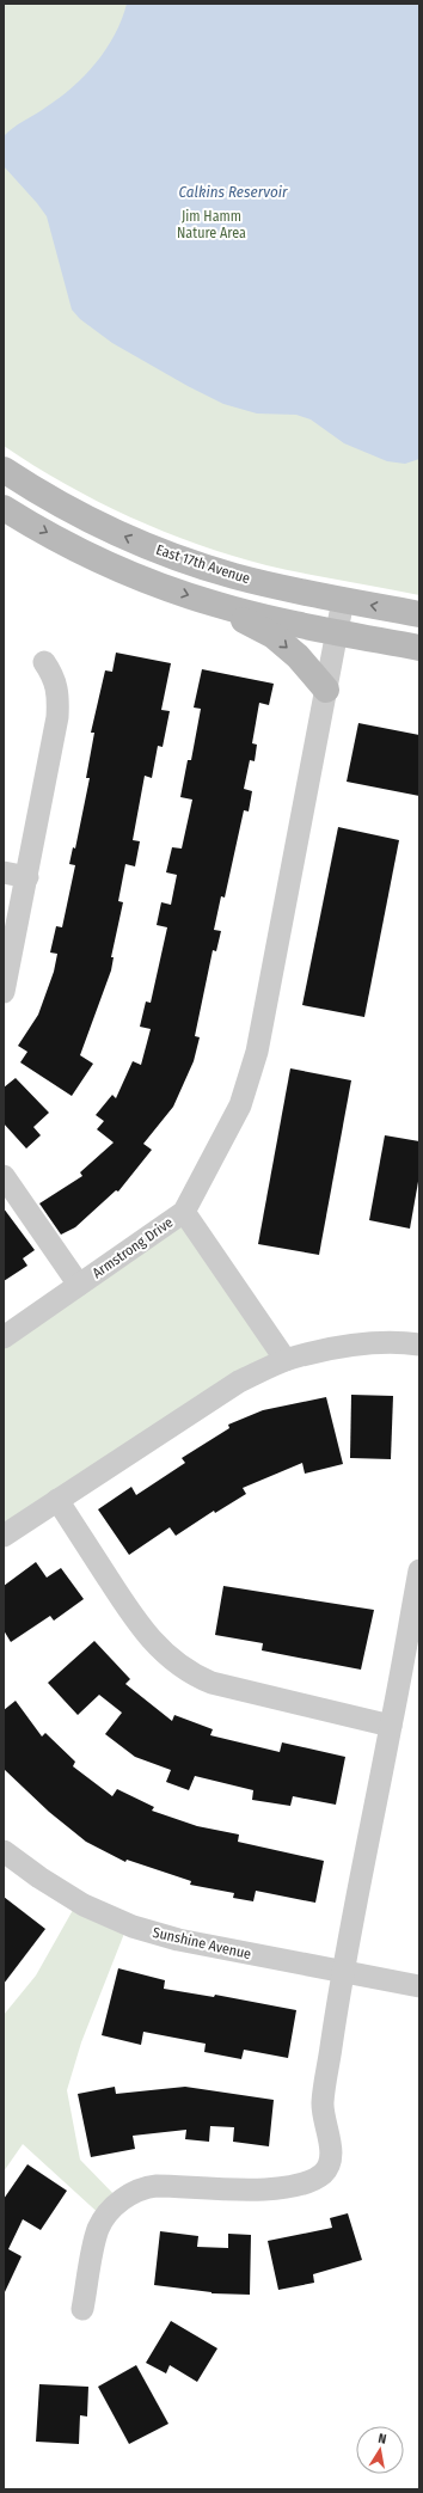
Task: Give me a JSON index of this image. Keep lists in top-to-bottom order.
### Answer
{
  "streets": {
    "main road": ["East 17th Avenue"],
    "street": ["Armstrong Drive", "Sunshine Avenue"]
  },
  "water": ["Calkins Reservoir"],
  "parks": ["Jim Hamm Nature Area"],
  "north": "top"
}
